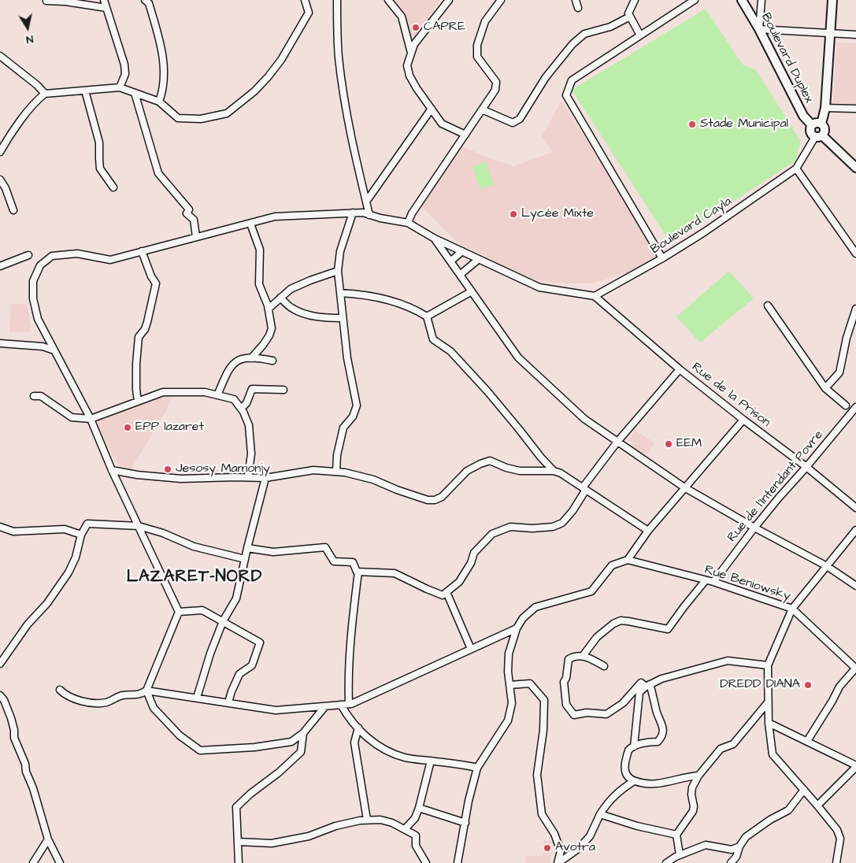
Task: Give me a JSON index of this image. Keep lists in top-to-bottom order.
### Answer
{
  "streets": {
    "main road": ["Boulevard Duplex"],
    "street": [
      "Boulevard Cayla",
      "Rue de la Prison",
      "Rue de l'Intendant Povre",
      "Rue Beniowsky"
    ]
  },
  "crossings": [
    ["Boulevard Cayla", "Rue de la Prison"],
    ["Rue de la Prison", "Rue de l'Intendant Povre"],
    ["Rue de l'Intendant Povre", "Rue Beniowsky"]
  ],
  "districts": ["LAZARET-NORD"],
  "places": [
    "CAPRE",
    "Stade Municipal",
    "Lycée Mixte",
    "EPP lazaret",
    "EEM",
    "Jesosy Mamonjy",
    "DREDD DIANA",
    "Avotra"
  ],
  "north": "bottom"
}
